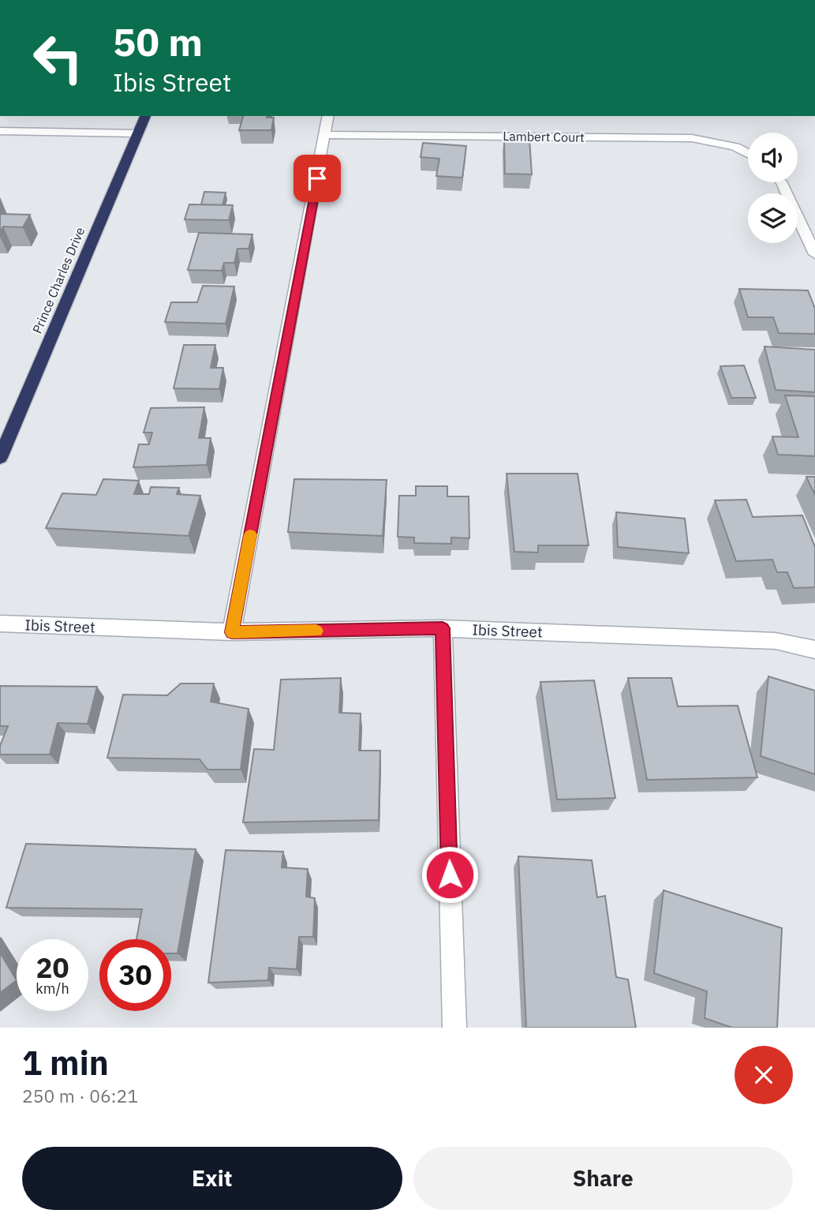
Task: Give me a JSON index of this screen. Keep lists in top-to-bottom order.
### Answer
{
  "streets": {
    "highway": ["Prince Charles Drive"],
    "street": ["Lambert Court", "Ibis Street"]
  },
  "page": {
    "turn": ["50 m", "Ibis Street"],
    "speed": "20 km/h",
    "limit": "30",
    "heading": ["1 min", "250 m · 06:21"],
    "buttons": ["Exit", "Share"]
  }
}
